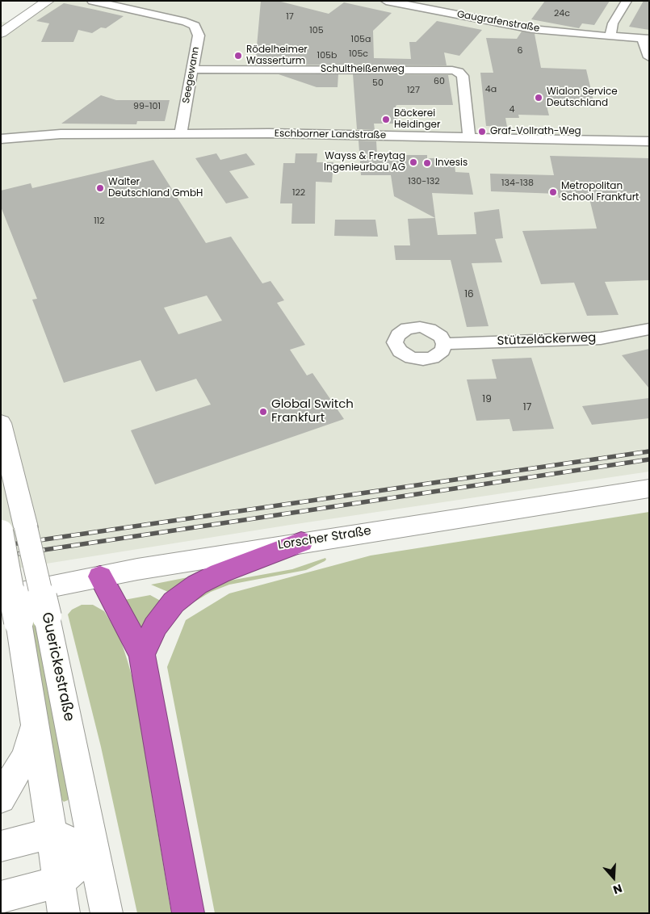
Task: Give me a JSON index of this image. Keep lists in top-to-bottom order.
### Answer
{
  "streets": {
    "main road": ["Lorscher Straße", "Guerickestraße"],
    "street": [
      "Gaugrafenstraße",
      "Schultheißenweg",
      "Seegewann",
      "Eschborner Landstraße",
      "Stützeläckerweg"
    ]
  },
  "crossings": [
    ["Schultheißenweg", "Seegewann"],
    ["Schultheißenweg", "Eschborner Landstraße"],
    ["Seegewann", "Eschborner Landstraße"]
  ],
  "places": [
    "Rödelheimer Wasserturm",
    "Wialon Service Deutschland",
    "Bäckerei Heidinger",
    "Graf-Vollrath-Weg",
    "Wayss & Freytag Ingenieurbau AG",
    "Invesis",
    "Walter Deutschland GmbH",
    "Metropolitan School Frankfurt",
    "Global Switch Frankfurt"
  ],
  "house_numbers": [
    "24c",
    "17",
    "105",
    "105a",
    "6",
    "105c",
    "105b",
    "60",
    "50",
    "4a",
    "127",
    "99-101",
    "4",
    "130-132",
    "134-138",
    "122",
    "112",
    "16",
    "19",
    "17"
  ],
  "north": "bottom"
}
